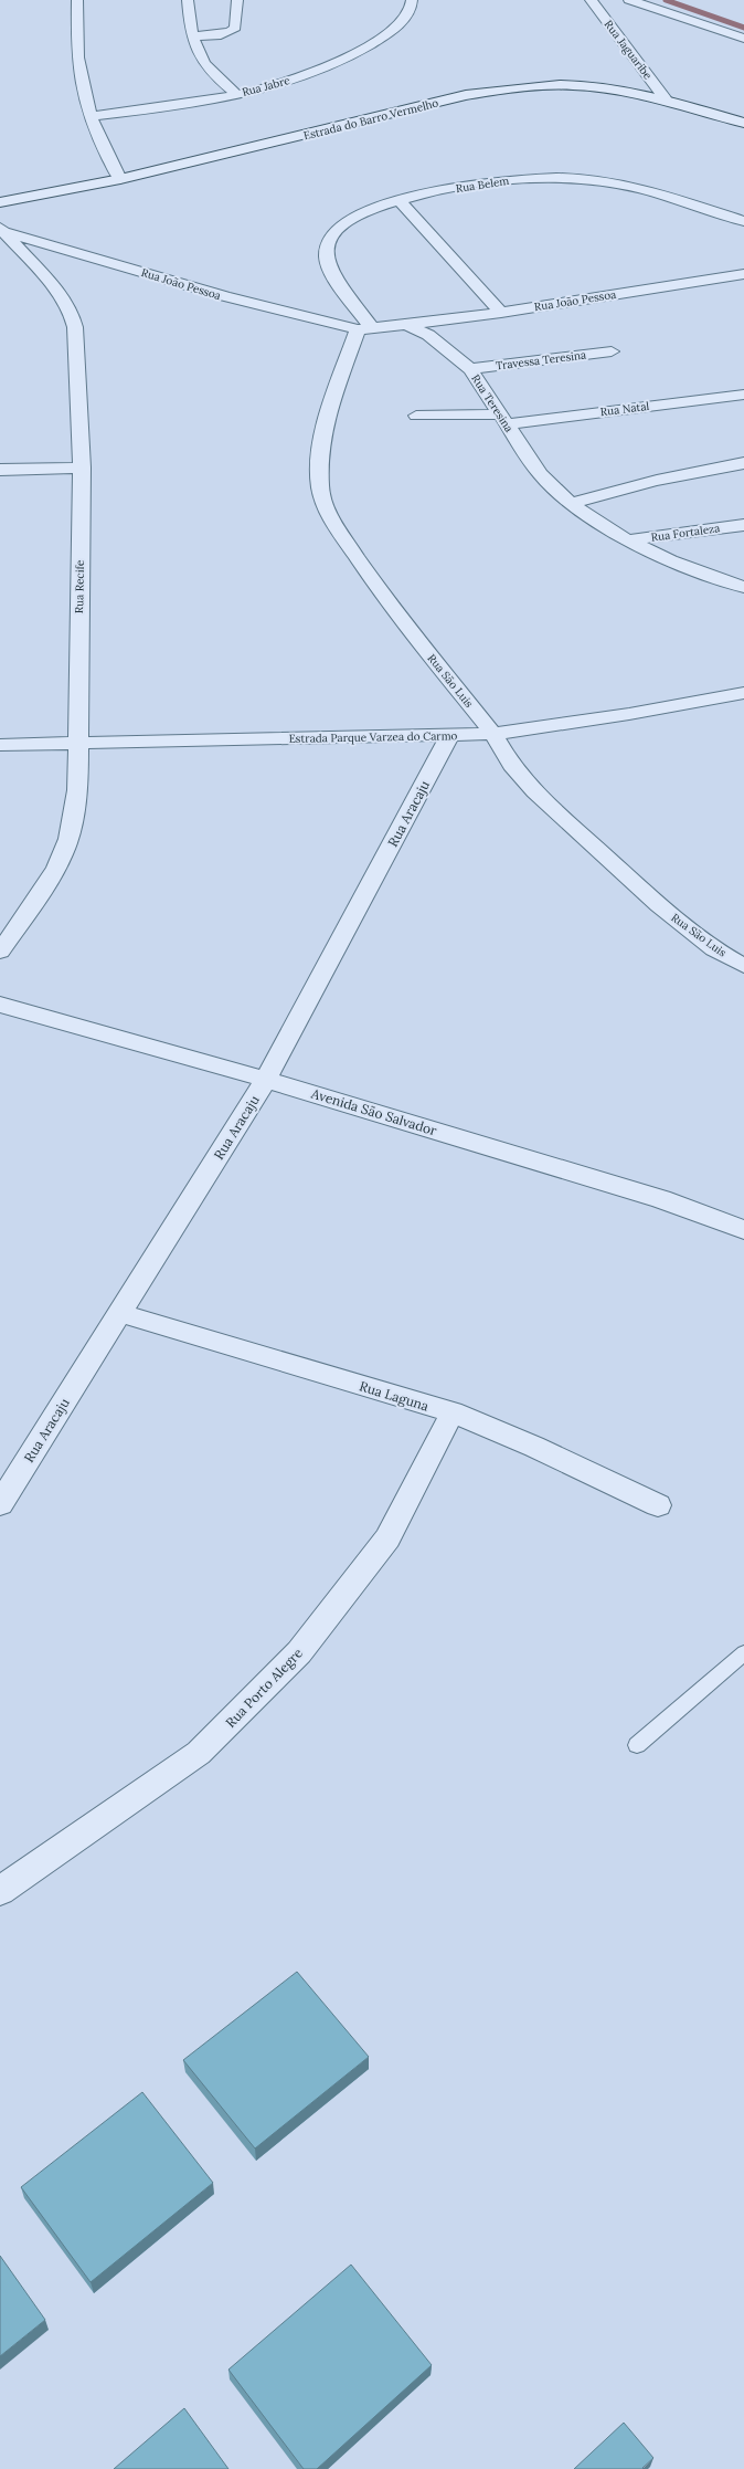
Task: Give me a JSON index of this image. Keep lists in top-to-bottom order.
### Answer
{
  "streets": {
    "street": [
      "Rua Jaguaribe",
      "Rua Jabre",
      "Estrada do Barro Vermelho",
      "Rua Belem",
      "Rua João Pessoa",
      "Travessa Teresina",
      "Rua Teresina",
      "Rua Natal",
      "Rua Fortaleza",
      "Rua Recife",
      "Rua São Luis",
      "Estrada Parque Varzea do Carmo",
      "Rua Aracaju",
      "Avenida São Salvador",
      "Rua Laguna",
      "Rua Porto Alegre"
    ]
  },
  "crossings": [
    ["Rua Jaguaribe", "Estrada do Barro Vermelho"],
    ["Rua Belem", "Rua João Pessoa"],
    ["Rua Belem", "Rua São Luis"],
    ["Rua João Pessoa", "Rua Teresina"],
    ["Rua João Pessoa", "Rua Recife"],
    ["Rua João Pessoa", "Rua São Luis"],
    ["Travessa Teresina", "Rua Teresina"],
    ["Rua Teresina", "Rua Natal"],
    ["Rua Teresina", "Rua Fortaleza"],
    ["Rua Recife", "Estrada Parque Varzea do Carmo"],
    ["Rua São Luis", "Estrada Parque Varzea do Carmo"],
    ["Estrada Parque Varzea do Carmo", "Rua Aracaju"],
    ["Rua Aracaju", "Avenida São Salvador"],
    ["Rua Aracaju", "Rua Laguna"],
    ["Rua Laguna", "Rua Porto Alegre"]
  ]
}
